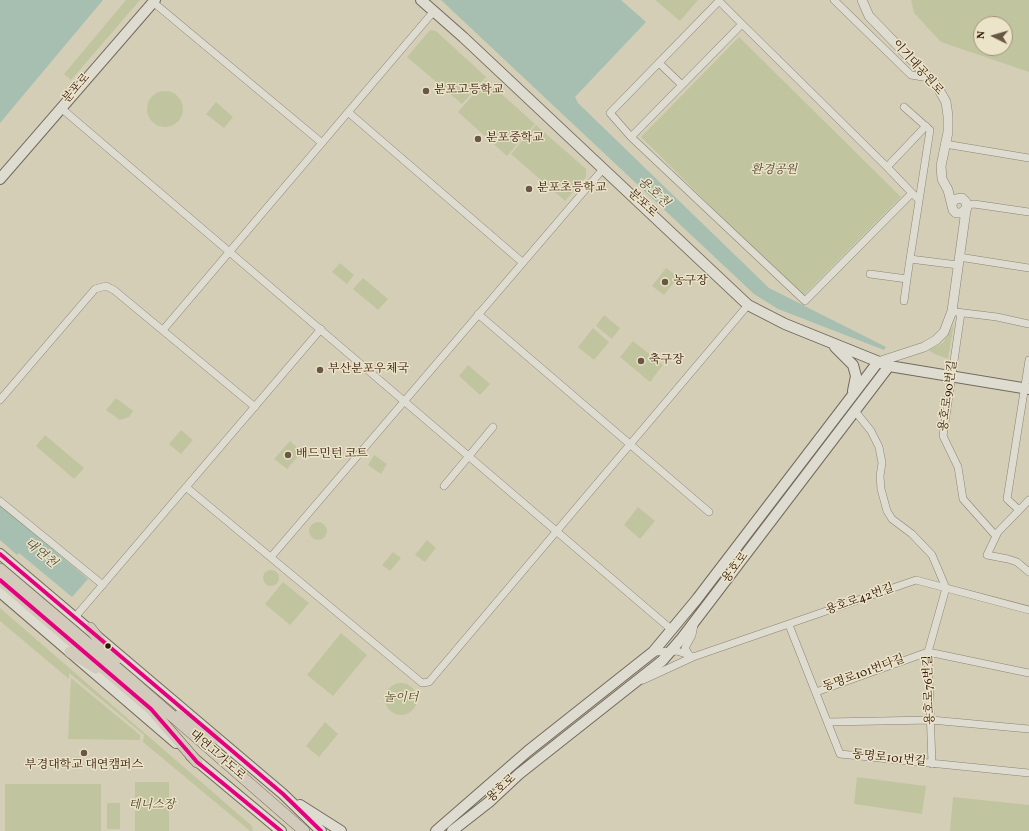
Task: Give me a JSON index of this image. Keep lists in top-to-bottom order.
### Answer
{
  "streets": {
    "highway": ["대연고가도로"],
    "main road": ["분포로", "용호로"],
    "street": [
      "이기대공원로",
      "용호로90번길",
      "용호로42번길",
      "동명로101번다길",
      "용호로76번길",
      "동명로101번길"
    ]
  },
  "crossings": [
    ["분포로", "용호로"],
    ["용호로", "용호로42번길"],
    ["용호로42번길", "용호로76번길"],
    ["용호로42번길", "동명로101번길"],
    ["동명로101번다길", "용호로76번길"],
    ["동명로101번다길", "동명로101번길"],
    ["용호로76번길", "동명로101번길"]
  ],
  "water": ["용호천", "대연천"],
  "parks": ["환경공원", "놀이터", "테니스장"],
  "places": [
    "분포고등학교",
    "분포중학교",
    "분포초등학교",
    "농구장",
    "축구장",
    "부산분포우체국",
    "배드민턴 코트",
    "부경대학교 대연캠퍼스"
  ],
  "north": "left"
}
